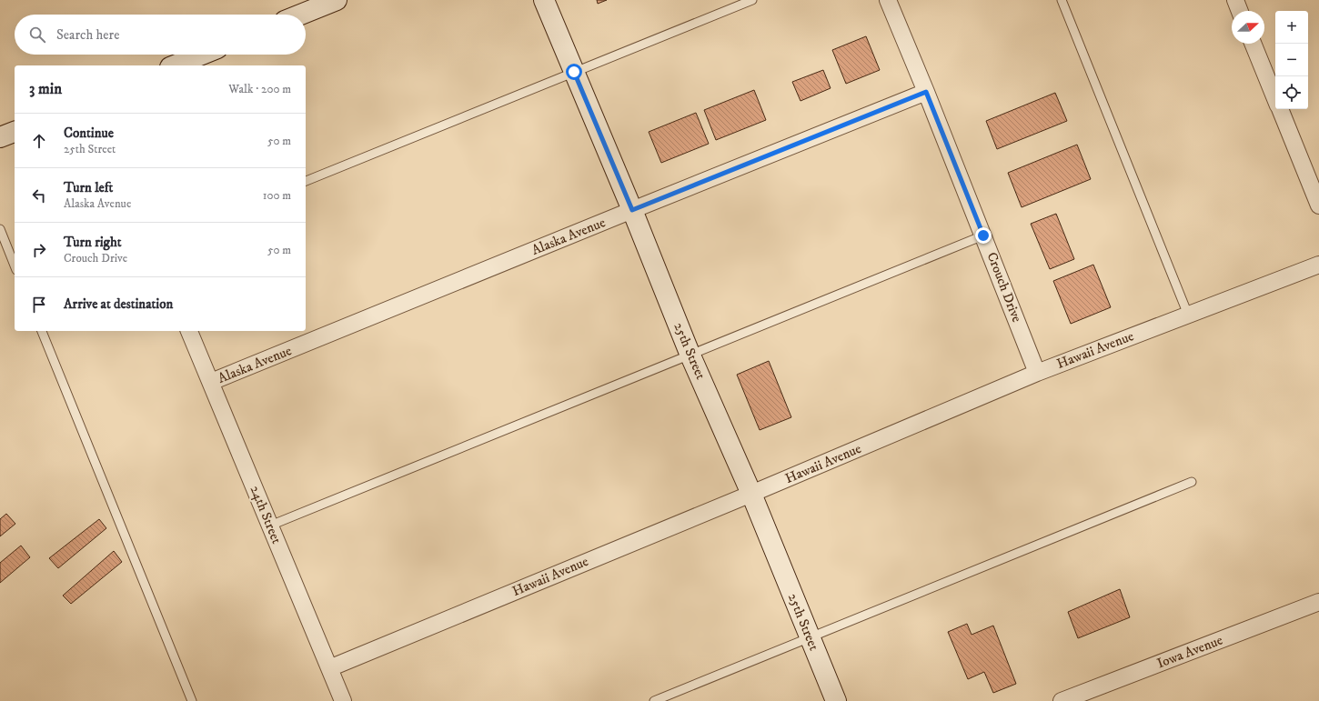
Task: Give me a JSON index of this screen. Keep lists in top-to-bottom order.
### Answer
{
  "streets": {
    "street": [
      "Alaska Avenue",
      "Crouch Drive",
      "Hawaii Avenue",
      "25th Street",
      "24th Street",
      "Iowa Avenue"
    ]
  },
  "crossings": [
    ["Alaska Avenue", "Crouch Drive"],
    ["Alaska Avenue", "25th Street"],
    ["Alaska Avenue", "24th Street"],
    ["Crouch Drive", "Hawaii Avenue"],
    ["Hawaii Avenue", "25th Street"],
    ["Hawaii Avenue", "24th Street"]
  ],
  "north": "right",
  "page": {
    "map_buttons": ["+", "−"],
    "search": "Search here",
    "heading": ["3 min", "Walk · 200 m"],
    "list": [
      ["Continue", "25th Street", "50 m"],
      ["Turn left", "Alaska Avenue", "100 m"],
      ["Turn right", "Crouch Drive", "50 m"],
      "Arrive at destination"
    ]
  }
}
